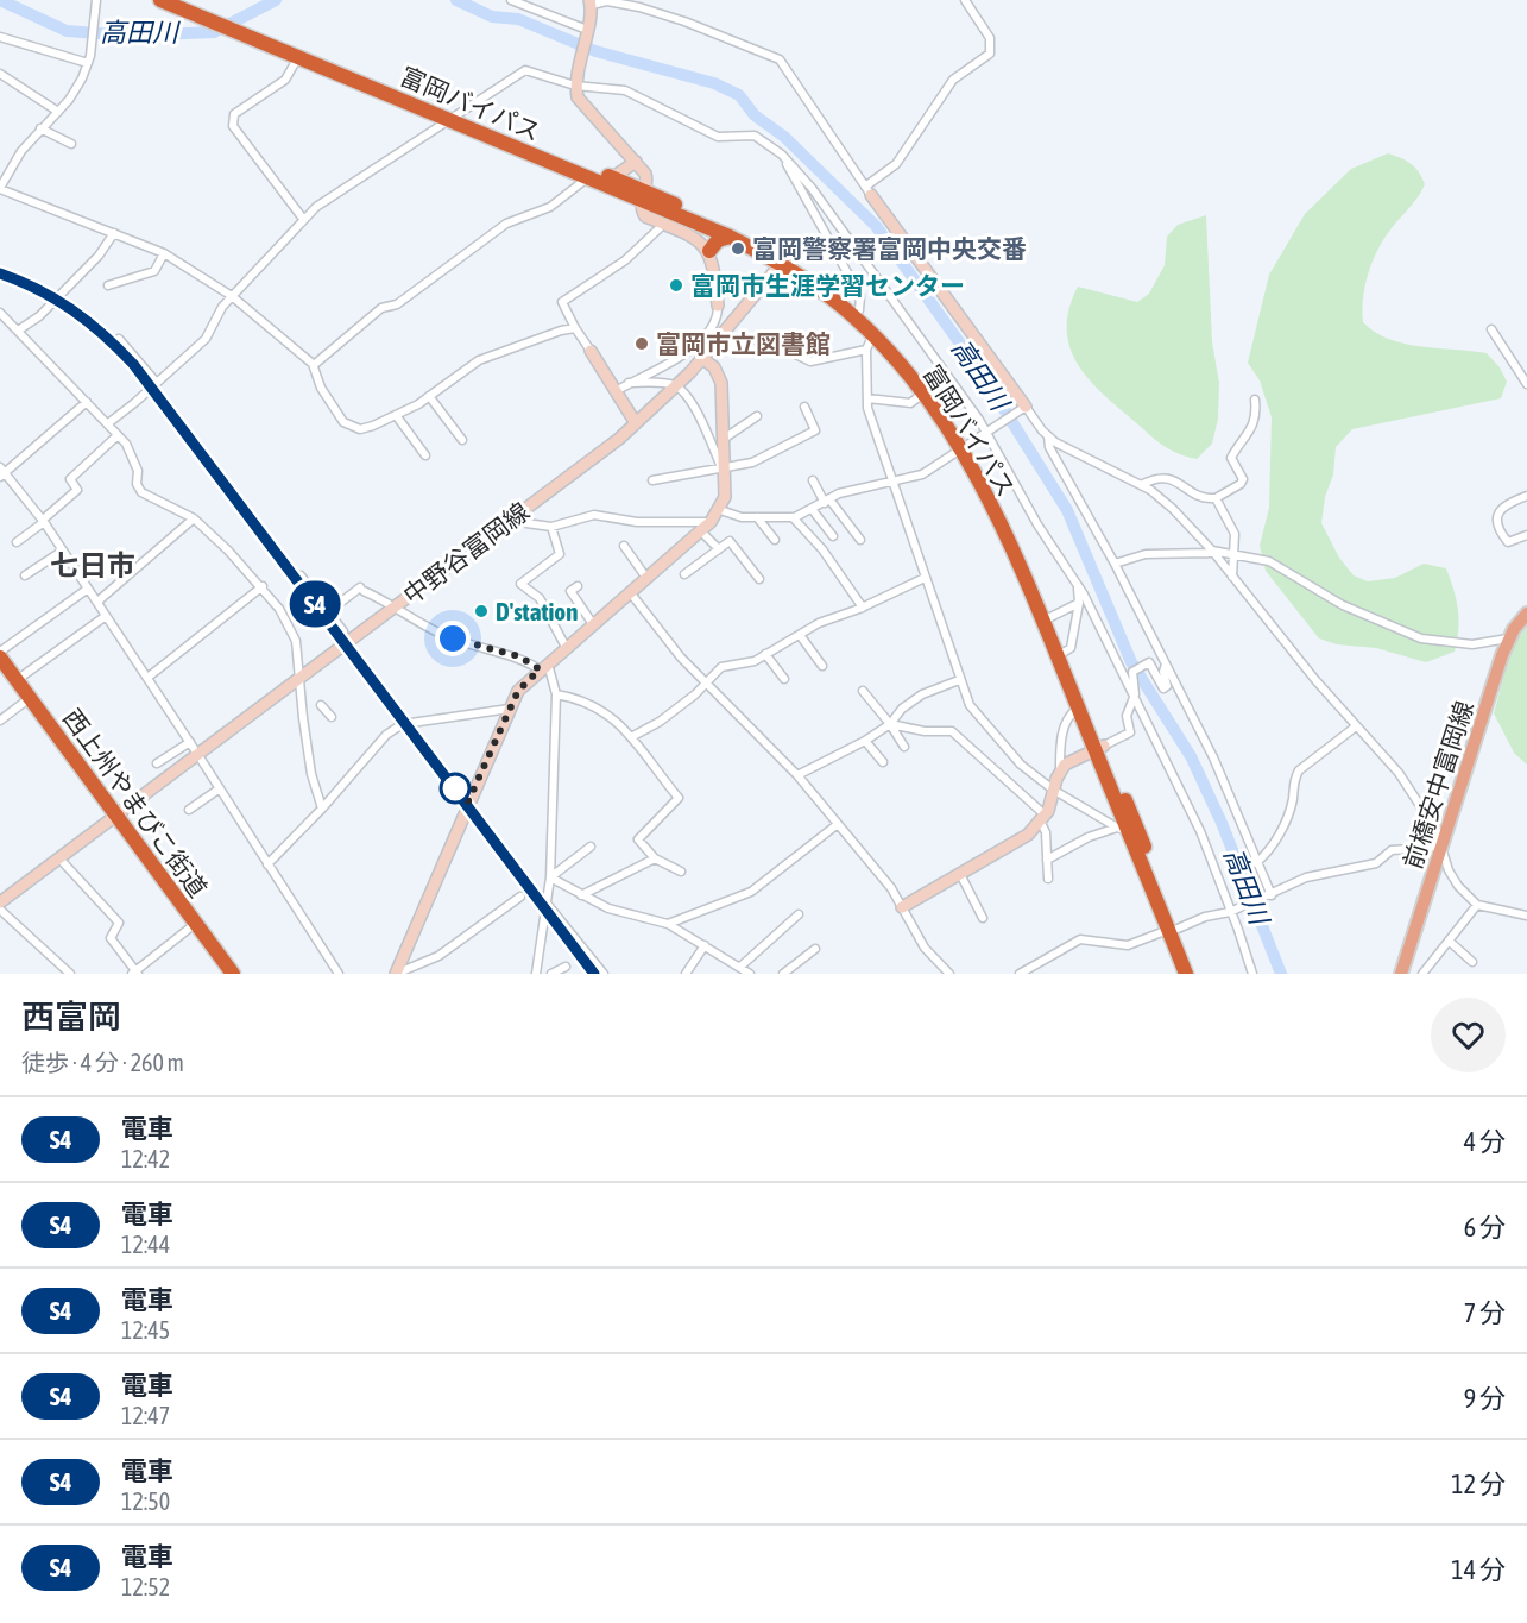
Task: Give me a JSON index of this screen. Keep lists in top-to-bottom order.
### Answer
{
  "streets": {
    "highway": ["富岡バイパス", "西上州やまびこ街道"],
    "main road": ["前橋安中富岡線"],
    "street": ["中野谷富岡線"]
  },
  "crossings": [
    ["富岡バイパス", "中野谷富岡線"],
    ["中野谷富岡線", "西上州やまびこ街道"]
  ],
  "districts": ["七日市"],
  "water": ["高田川"],
  "places": [
    "富岡警察署富岡中央交番",
    "富岡市生涯学習センター",
    "富岡市立図書館",
    "D'station"
  ],
  "page": {
    "on_map": "S4",
    "heading": ["西富岡", "徒歩 · 4 分 · 260 m"],
    "list": [
      {
        "mark": "S4",
        "name": "電車",
        "note": "12:42",
        "value": "4 分"
      },
      {
        "mark": "S4",
        "name": "電車",
        "note": "12:44",
        "value": "6 分"
      },
      {
        "mark": "S4",
        "name": "電車",
        "note": "12:45",
        "value": "7 分"
      },
      {
        "mark": "S4",
        "name": "電車",
        "note": "12:47",
        "value": "9 分"
      },
      {
        "mark": "S4",
        "name": "電車",
        "note": "12:50",
        "value": "12 分"
      },
      {
        "mark": "S4",
        "name": "電車",
        "note": "12:52",
        "value": "14 分"
      }
    ]
  }
}
